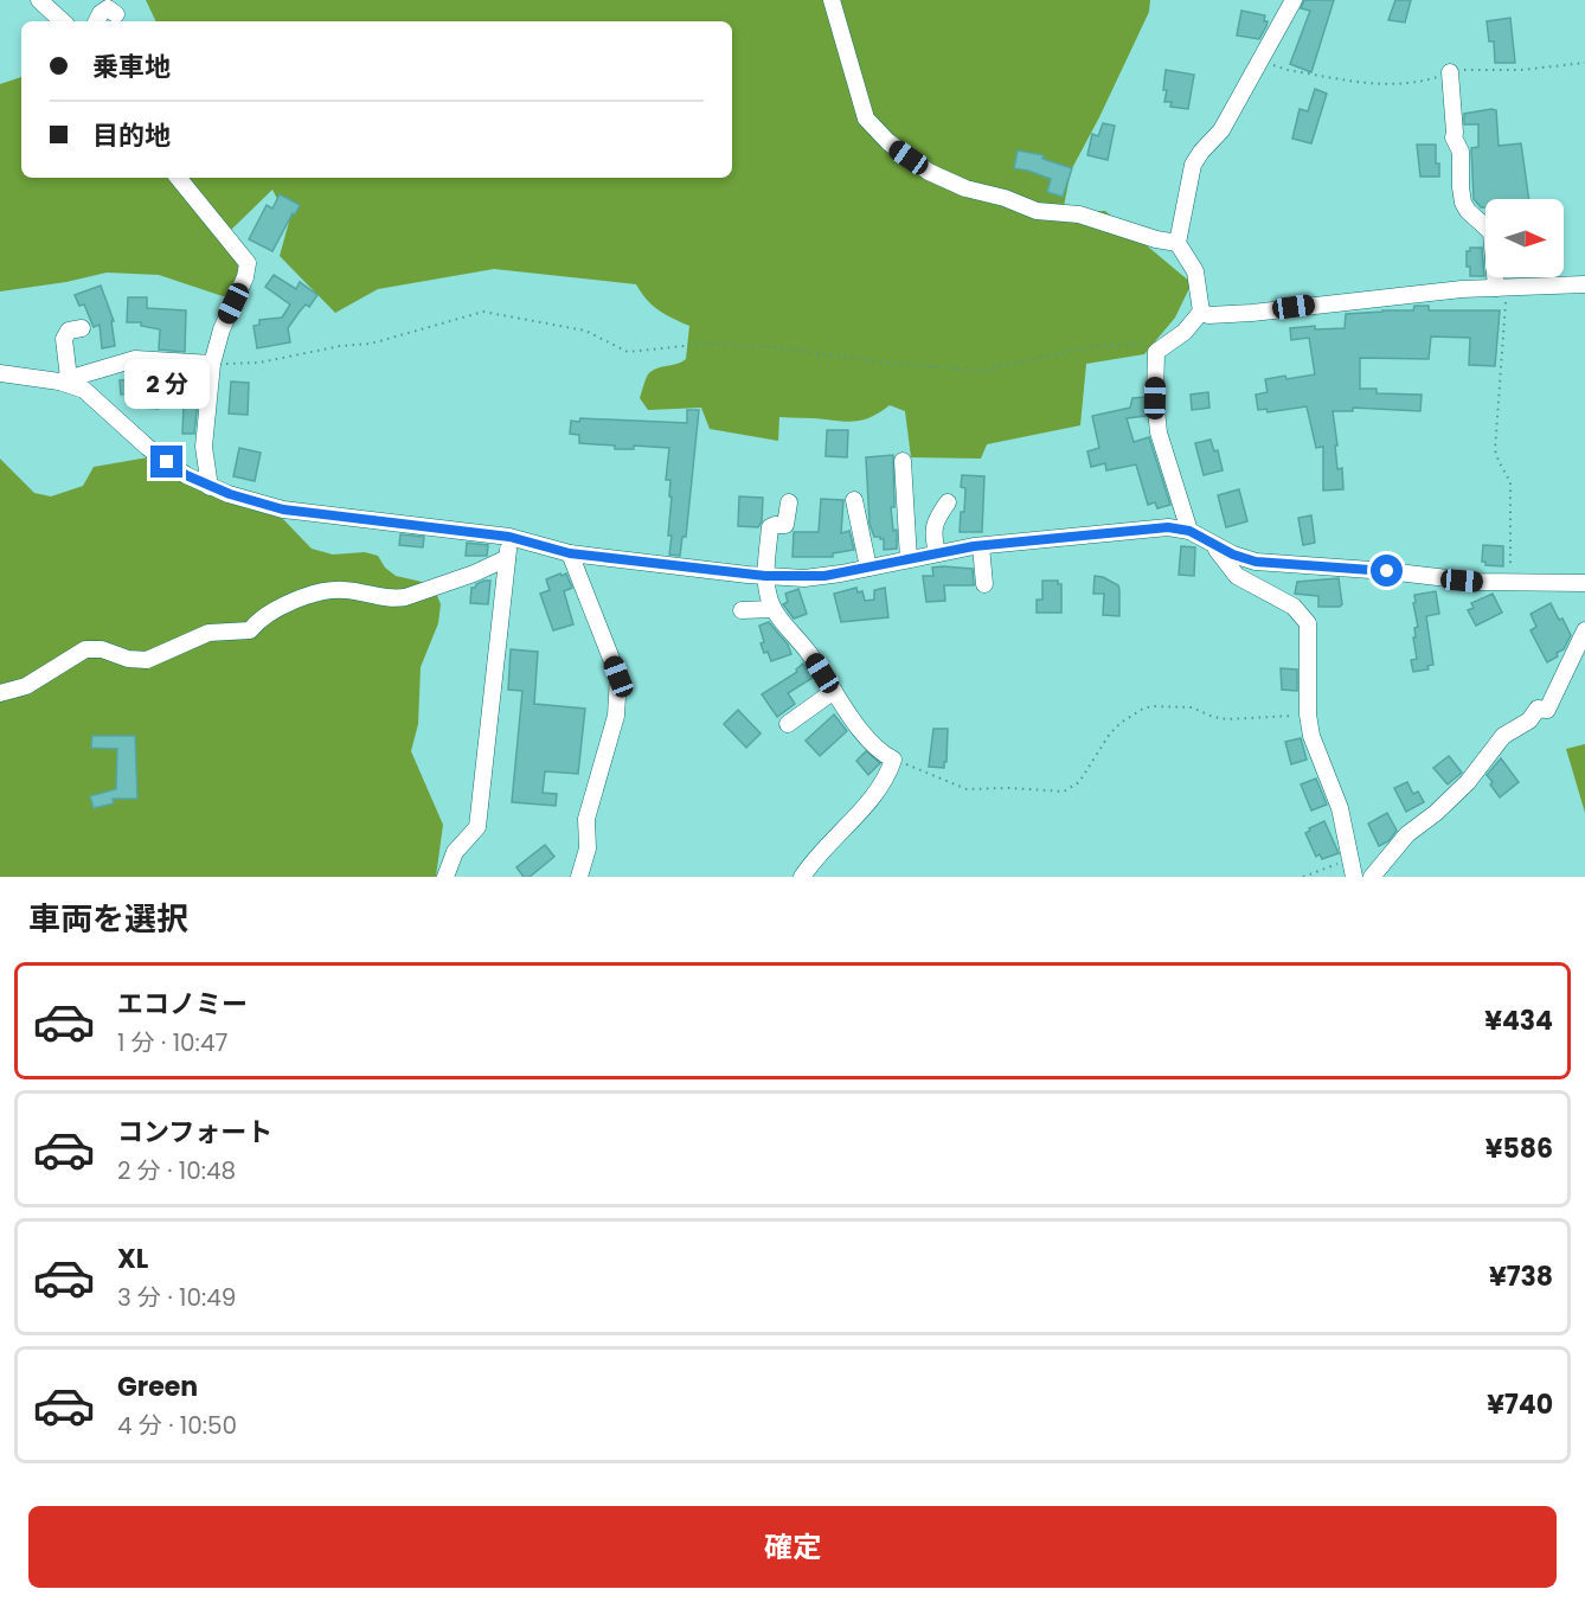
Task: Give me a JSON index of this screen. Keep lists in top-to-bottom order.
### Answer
{
  "north": "right",
  "page": {
    "banner": ["乗車地", "目的地"],
    "bubble": "2 分",
    "heading": "車両を選択",
    "list": [
      {
        "name": "エコノミー",
        "note": "1 分 · 10:47",
        "value": "¥434"
      },
      {
        "name": "コンフォート",
        "note": "2 分 · 10:48",
        "value": "¥586"
      },
      {
        "name": "XL",
        "note": "3 分 · 10:49",
        "value": "¥738"
      },
      {
        "name": "Green",
        "note": "4 分 · 10:50",
        "value": "¥740"
      }
    ],
    "buttons": "確定"
  }
}
